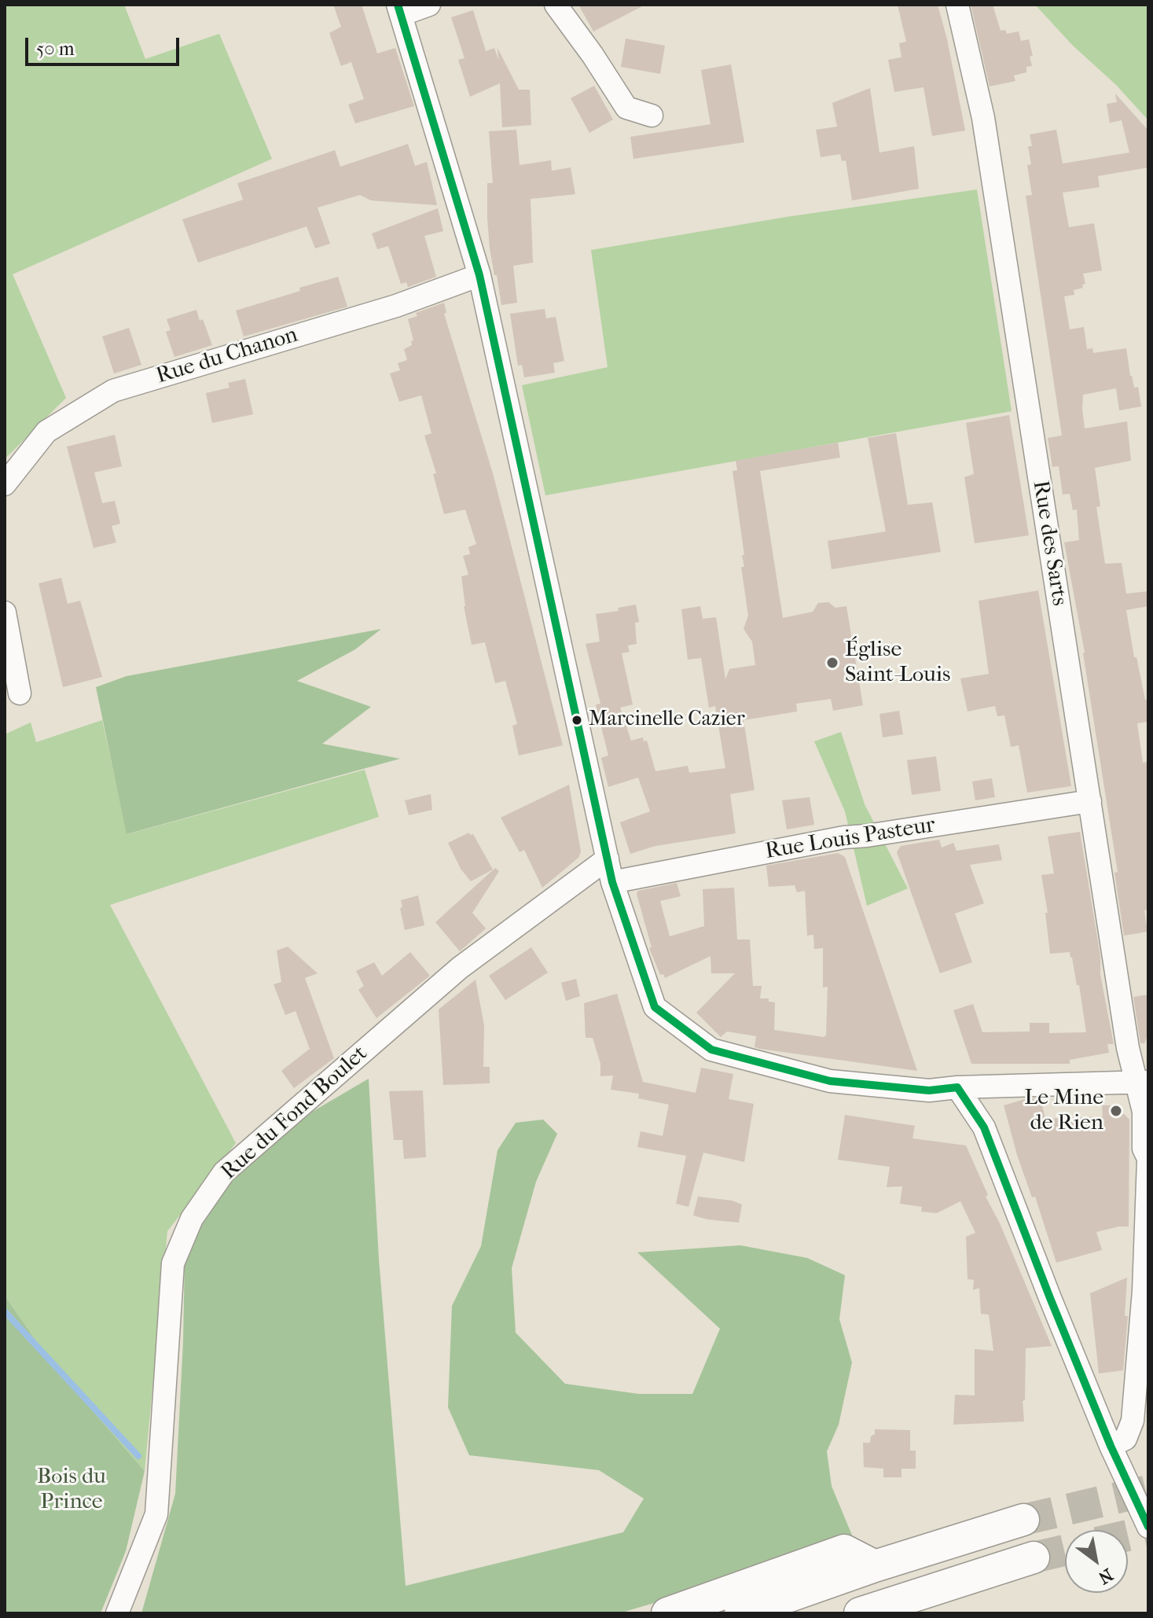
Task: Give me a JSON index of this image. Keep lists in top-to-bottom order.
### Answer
{
  "streets": {
    "street": [
      "Rue du Chanon",
      "Rue des Sarts",
      "Rue Louis Pasteur",
      "Rue du Fond Boulet"
    ]
  },
  "crossings": [
    ["Rue des Sarts", "Rue Louis Pasteur"]
  ],
  "parks": ["Bois du Prince"],
  "places": ["Église Saint-Louis", "Marcinelle Cazier", "Le Mine de Rien"],
  "scale_bar": "50 m",
  "north": "bottom right"
}
